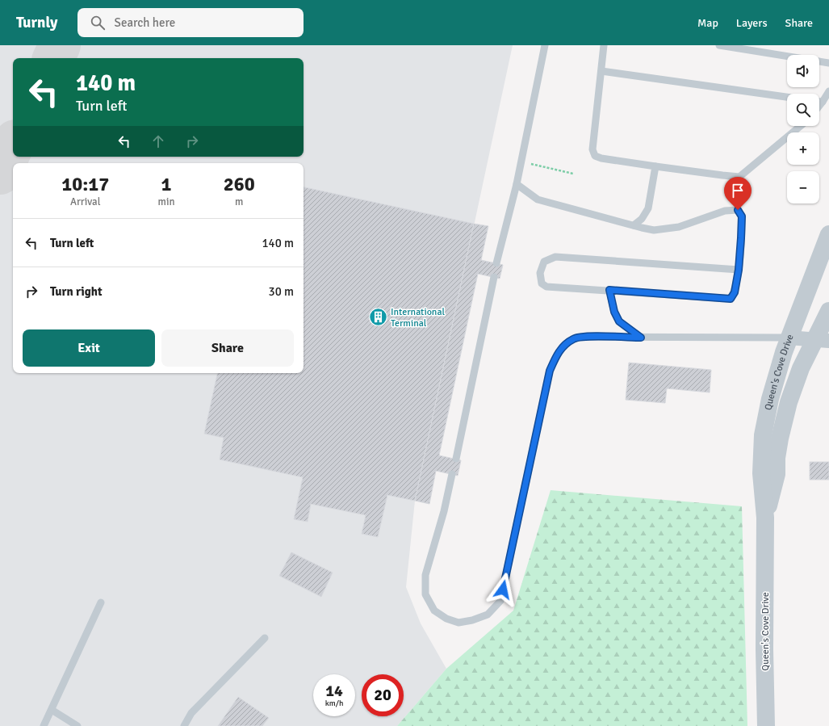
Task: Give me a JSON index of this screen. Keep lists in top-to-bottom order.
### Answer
{
  "streets": {
    "street": ["Queen's Cove Drive"]
  },
  "places": {
    "building": ["International Terminal"]
  },
  "page": {
    "header": "Turnly",
    "search": "Search here",
    "nav": ["Map", "Layers", "Share"],
    "map_buttons": ["+", "−"],
    "turn": ["140 m", "Turn left"],
    "eta": [
      "10:17",
      "Arrival",
      "1",
      "min",
      "260",
      "m"
    ],
    "list": [
      {
        "name": "Turn left",
        "value": "140 m"
      },
      {
        "name": "Turn right",
        "value": "30 m"
      }
    ],
    "buttons": ["Exit", "Share"],
    "speed": "14 km/h",
    "limit": "20"
  }
}
